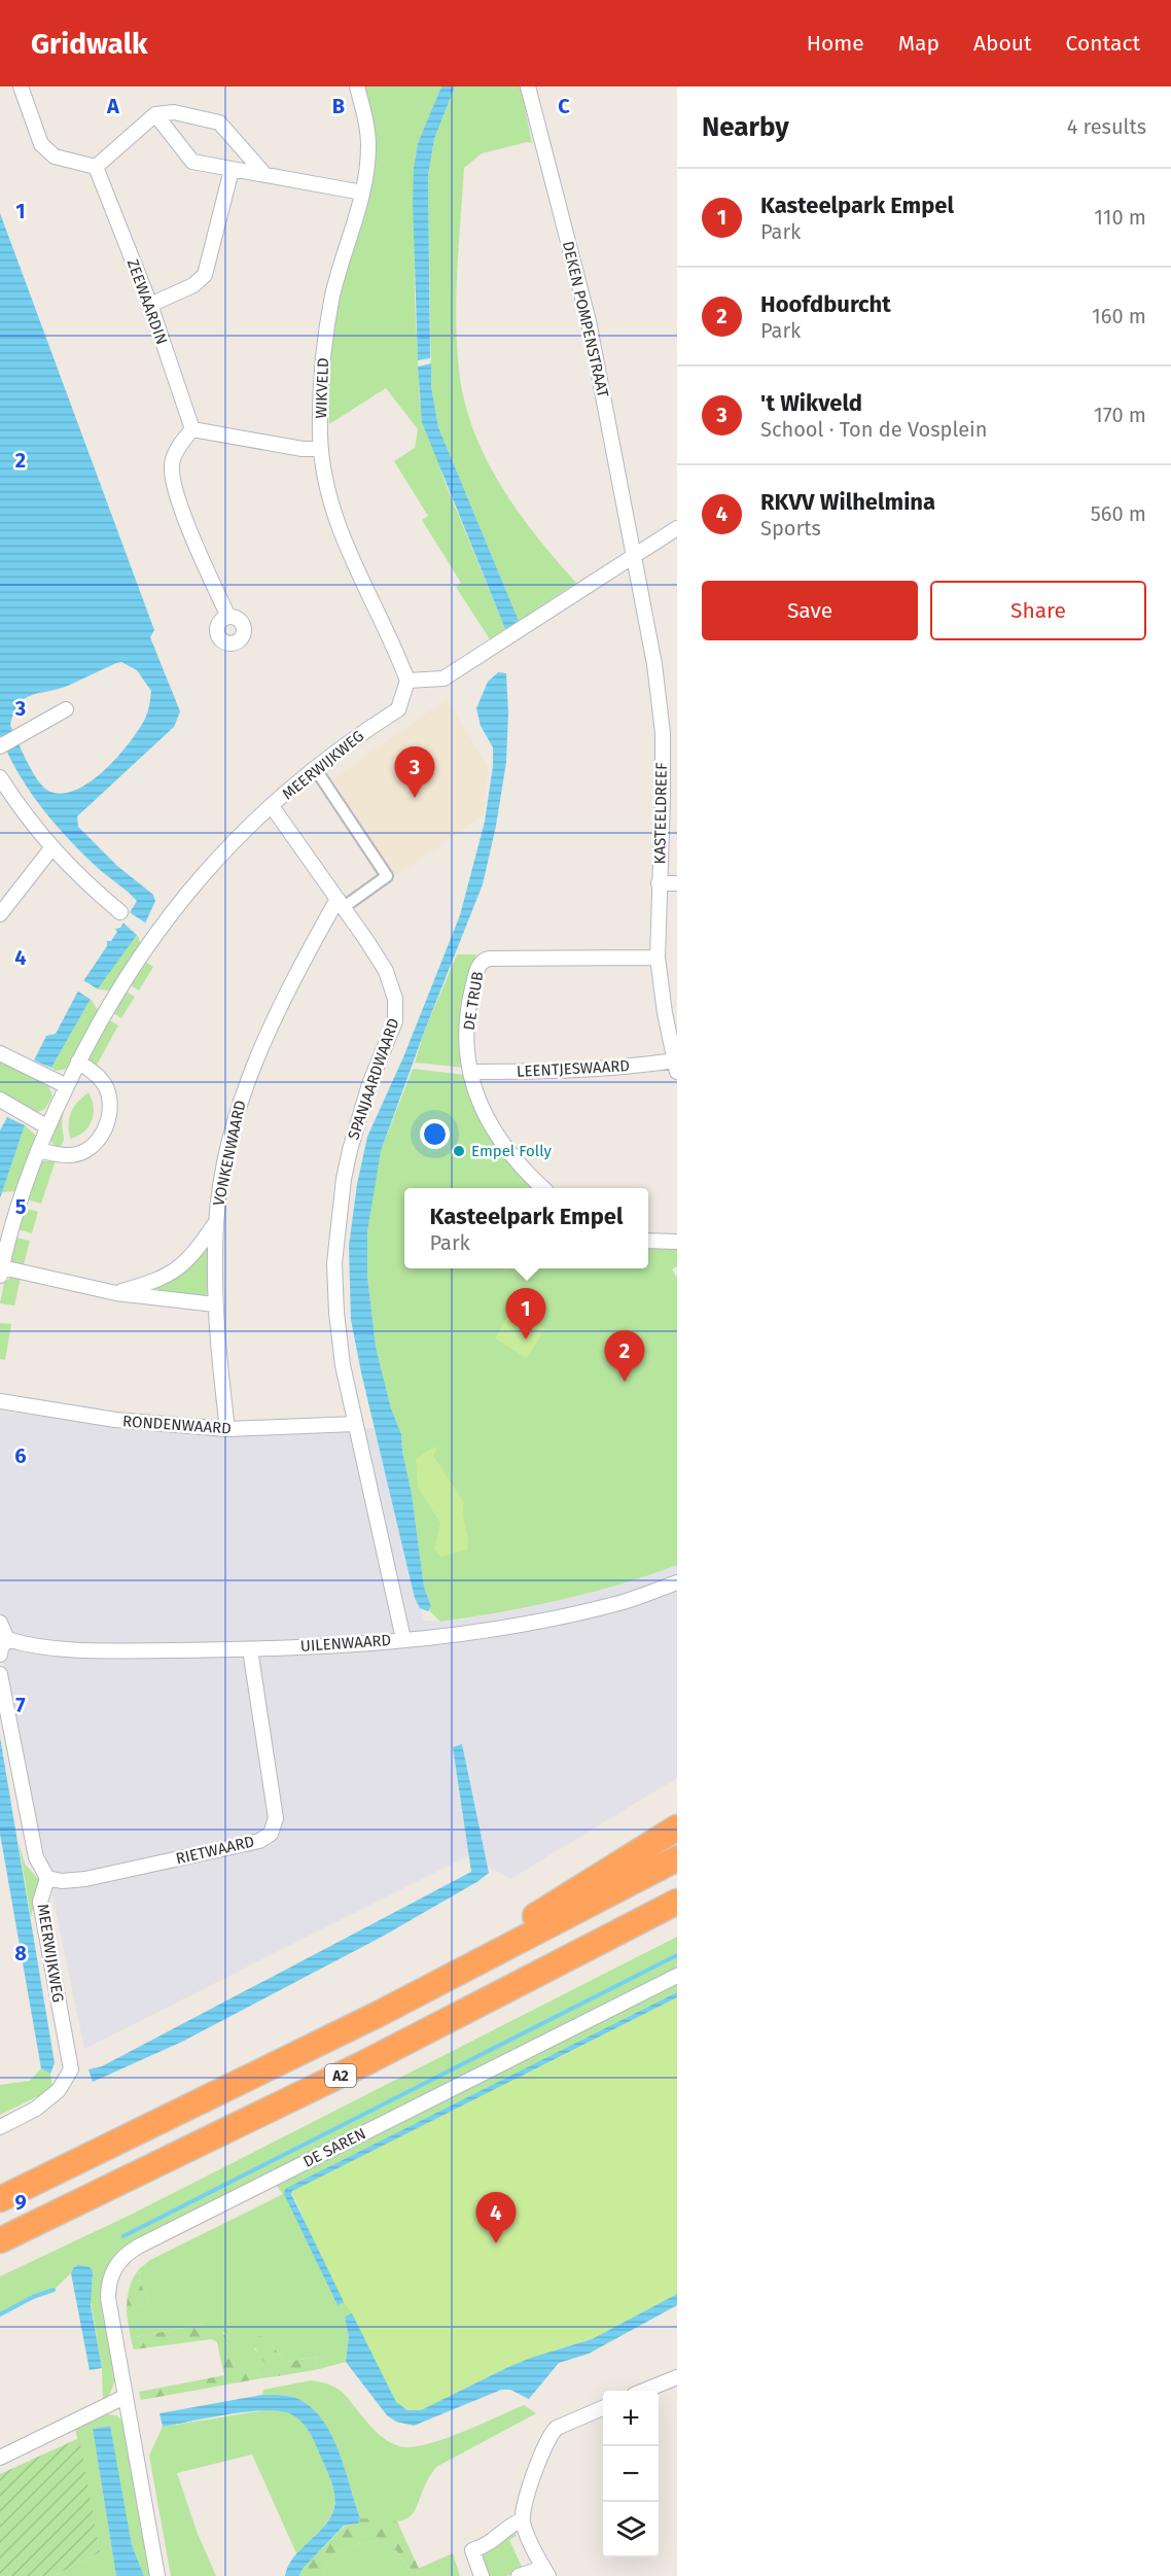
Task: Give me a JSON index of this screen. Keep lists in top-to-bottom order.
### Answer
{
  "streets": {
    "highway": ["A2"],
    "street": [
      "ZEEWAARDIN",
      "DEKEN POMPENSTRAAT",
      "WIKVELD",
      "MEERWIJKWEG",
      "KASTEELDREEF",
      "DE TRUB",
      "LEENTJESWAARD",
      "SPANJAARDWAARD",
      "VONKENWAARD",
      "RONDENWAARD",
      "UILENWAARD",
      "RIETWAARD",
      "DE SAREN"
    ]
  },
  "crossings": [
    ["DEKEN POMPENSTRAAT", "KASTEELDREEF"],
    ["WIKVELD", "MEERWIJKWEG"],
    ["MEERWIJKWEG", "SPANJAARDWAARD"],
    ["MEERWIJKWEG", "RIETWAARD"],
    ["KASTEELDREEF", "DE TRUB"],
    ["KASTEELDREEF", "LEENTJESWAARD"],
    ["DE TRUB", "LEENTJESWAARD"],
    ["SPANJAARDWAARD", "VONKENWAARD"],
    ["SPANJAARDWAARD", "RONDENWAARD"],
    ["SPANJAARDWAARD", "UILENWAARD"],
    ["VONKENWAARD", "RONDENWAARD"],
    ["UILENWAARD", "RIETWAARD"]
  ],
  "places": ["Empel Folly"],
  "page": {
    "header": "Gridwalk",
    "nav": [
      "Home",
      "Map",
      "About",
      "Contact"
    ],
    "heading": ["Nearby", "4 results"],
    "list": [
      {
        "mark": "1",
        "name": "Kasteelpark Empel",
        "note": "Park",
        "value": "110 m"
      },
      {
        "mark": "2",
        "name": "Hoofdburcht",
        "note": "Park",
        "value": "160 m"
      },
      {
        "mark": "3",
        "name": "'t Wikveld",
        "note": "School · Ton de Vosplein",
        "value": "170 m"
      },
      {
        "mark": "4",
        "name": "RKVV Wilhelmina",
        "note": "Sports",
        "value": "560 m"
      }
    ],
    "buttons": ["Save", "Share"],
    "pins": [
      "3",
      "1",
      "2",
      "4"
    ],
    "popup": ["Kasteelpark Empel", "Park"],
    "map_buttons": ["+", "−"]
  },
  "grid": {
    "columns": ["A", "B", "C"],
    "rows": [
      "1",
      "2",
      "3",
      "4",
      "5",
      "6",
      "7",
      "8",
      "9"
    ]
  }
}
